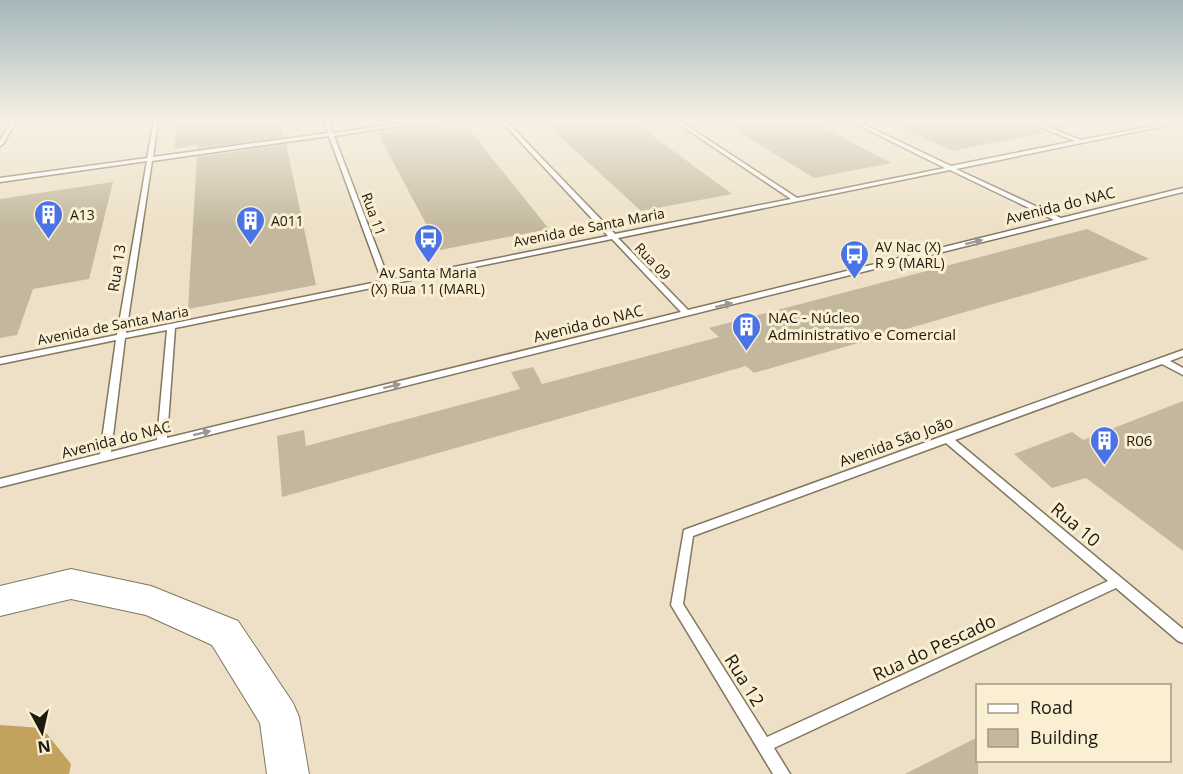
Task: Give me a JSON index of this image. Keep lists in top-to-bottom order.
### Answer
{
  "streets": {
    "lane": [
      "Avenida do NAC",
      "Rua 11",
      "Avenida de Santa Maria",
      "Rua 09",
      "Rua 13",
      "Avenida São João",
      "Rua 10",
      "Rua do Pescado",
      "Rua 12"
    ]
  },
  "crossings": [
    ["Avenida do NAC", "Rua 09"],
    ["Avenida do NAC", "Rua 13"],
    ["Rua 11", "Avenida de Santa Maria"],
    ["Avenida de Santa Maria", "Rua 09"],
    ["Avenida de Santa Maria", "Rua 13"],
    ["Avenida São João", "Rua 10"],
    ["Avenida São João", "Rua 12"],
    ["Rua 10", "Rua do Pescado"],
    ["Rua do Pescado", "Rua 12"]
  ],
  "one_way": ["Avenida do NAC"],
  "places": {
    "building": [
      "A13",
      "A011",
      "NAC - Núcleo Administrativo e Comercial",
      "R06"
    ],
    "bus stop": ["Av Santa Maria (X) Rua 11 (MARL)", "AV Nac (X) R 9 (MARL)"]
  },
  "legend": ["Road", "Building"],
  "north": "bottom"
}
